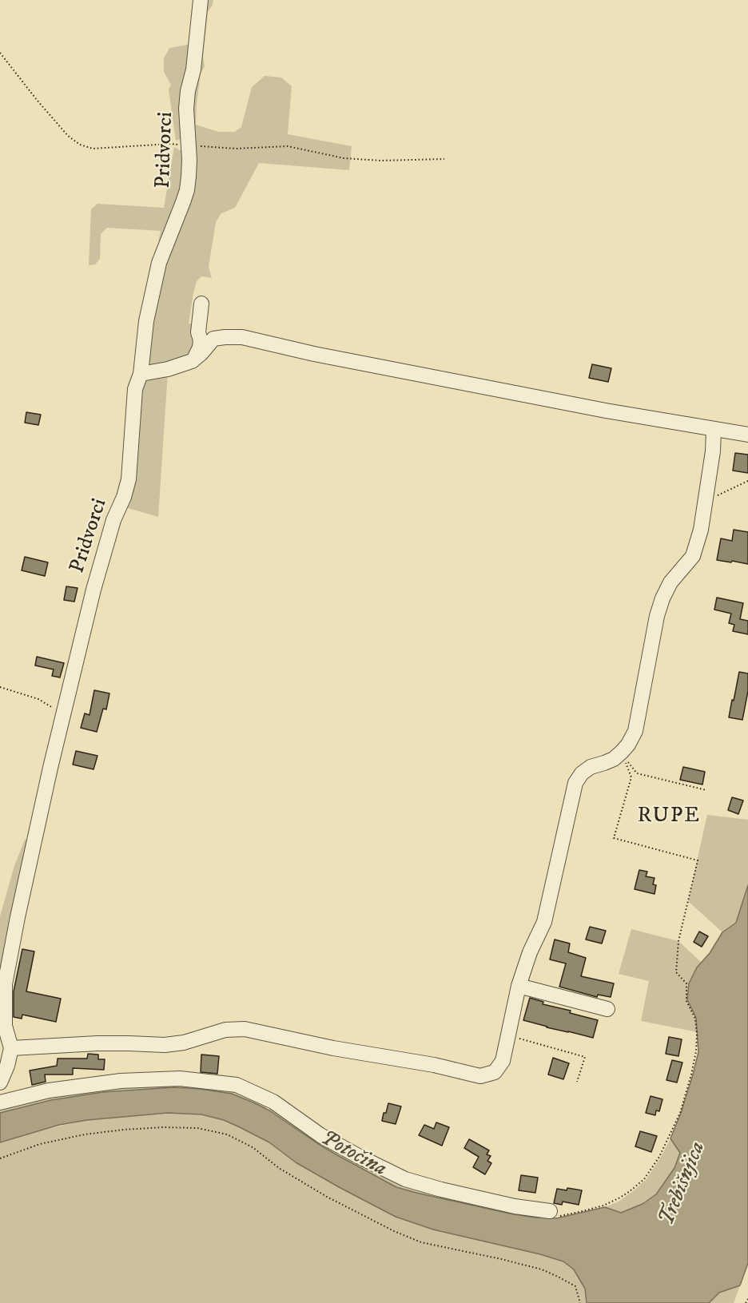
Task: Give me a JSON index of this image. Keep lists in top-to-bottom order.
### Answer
{
  "streets": {
    "street": ["Pridvorci"]
  },
  "districts": ["RUPE"],
  "water": ["Potočina", "Trebišnjica"]
}
